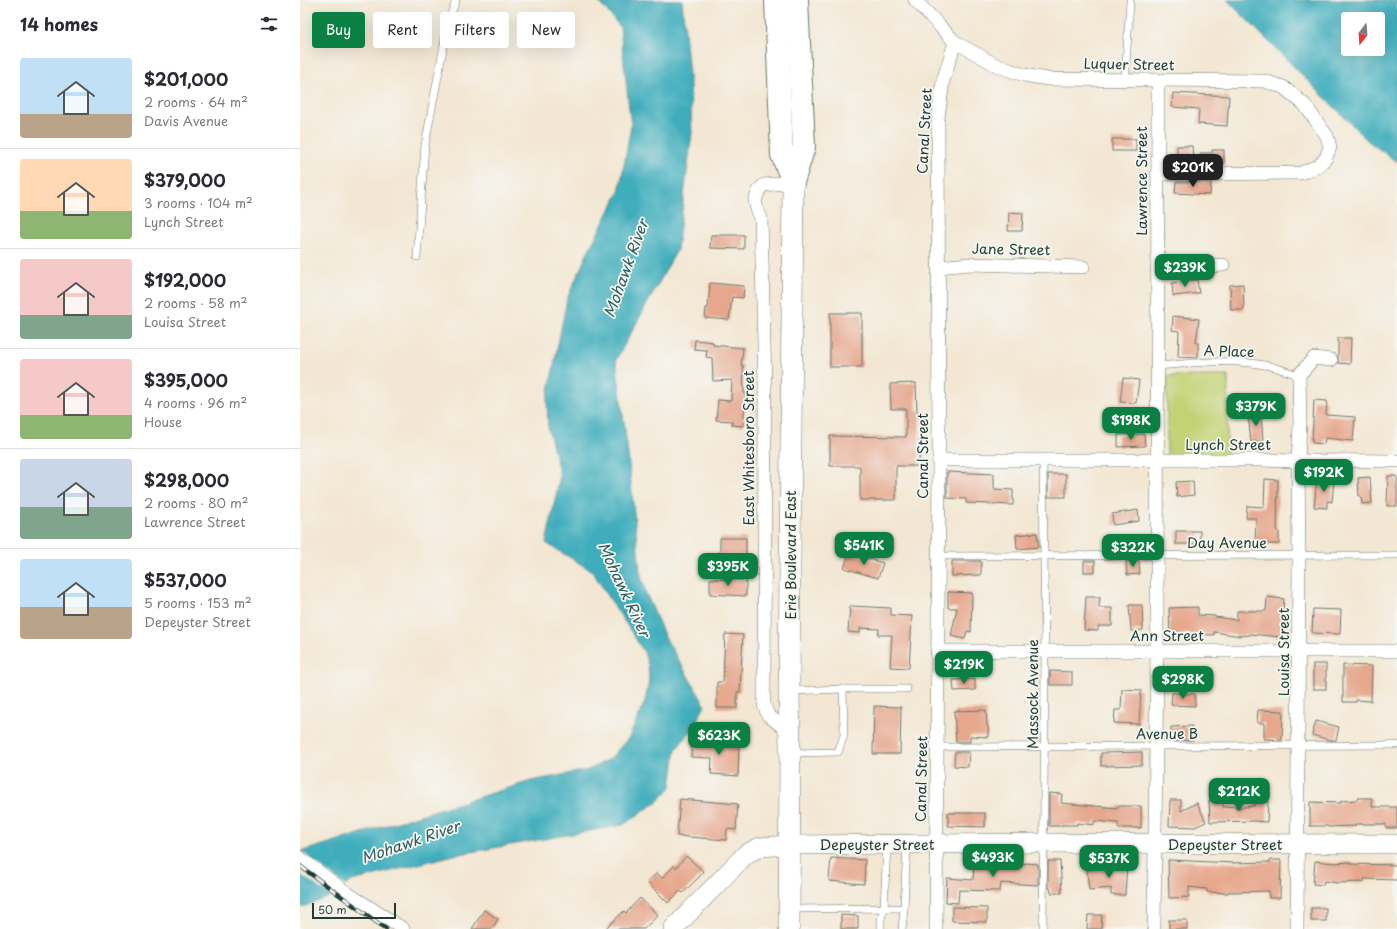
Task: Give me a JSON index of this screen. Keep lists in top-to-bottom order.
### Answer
{
  "streets": {
    "highway": ["Erie Boulevard East"],
    "street": [
      "Luquer Street",
      "Canal Street",
      "Lawrence Street",
      "Jane Street",
      "Lynch Street",
      "East Whitesboro Street",
      "Ann Street",
      "Louisa Street",
      "Depeyster Street"
    ],
    "lane": [
      "A Place",
      "Day Avenue",
      "Massock Avenue",
      "Avenue B"
    ]
  },
  "crossings": [
    ["Luquer Street", "Canal Street"],
    ["Luquer Street", "Lawrence Street"],
    ["Canal Street", "Jane Street"],
    ["Canal Street", "Lynch Street"],
    ["Canal Street", "Day Avenue"],
    ["Canal Street", "Ann Street"],
    ["Canal Street", "Avenue B"],
    ["Canal Street", "Depeyster Street"],
    ["Lawrence Street", "A Place"],
    ["Lawrence Street", "Lynch Street"],
    ["Lawrence Street", "Day Avenue"],
    ["Lawrence Street", "Ann Street"],
    ["Lawrence Street", "Avenue B"],
    ["Lawrence Street", "Depeyster Street"],
    ["A Place", "Louisa Street"],
    ["Lynch Street", "Louisa Street"],
    ["Lynch Street", "Massock Avenue"],
    ["East Whitesboro Street", "Erie Boulevard East"],
    ["Day Avenue", "Louisa Street"],
    ["Day Avenue", "Massock Avenue"],
    ["Erie Boulevard East", "Depeyster Street"],
    ["Ann Street", "Louisa Street"],
    ["Ann Street", "Massock Avenue"],
    ["Louisa Street", "Avenue B"],
    ["Louisa Street", "Depeyster Street"],
    ["Massock Avenue", "Avenue B"],
    ["Massock Avenue", "Depeyster Street"]
  ],
  "water": ["Mohawk River"],
  "scale_bar": "50 m",
  "north": "bottom",
  "page": {
    "heading": "14 homes",
    "chip": [
      "Buy",
      "Rent",
      "Filters",
      "New"
    ],
    "list": [
      {
        "name": "$201,000",
        "note": "2 rooms · 64 m² · Davis Avenue"
      },
      {
        "name": "$379,000",
        "note": "3 rooms · 104 m² · Lynch Street"
      },
      {
        "name": "$192,000",
        "note": "2 rooms · 58 m² · Louisa Street"
      },
      {
        "name": "$395,000",
        "note": "4 rooms · 96 m² · House"
      },
      {
        "name": "$298,000",
        "note": "2 rooms · 80 m² · Lawrence Street"
      },
      {
        "name": "$537,000",
        "note": "5 rooms · 153 m² · Depeyster Street"
      }
    ],
    "price": [
      "$201K",
      "$239K",
      "$379K",
      "$198K",
      "$192K",
      "$541K",
      "$322K",
      "$395K",
      "$219K",
      "$298K",
      "$623K",
      "$212K",
      "$493K",
      "$537K"
    ],
    "scale": "50 m"
  }
}
